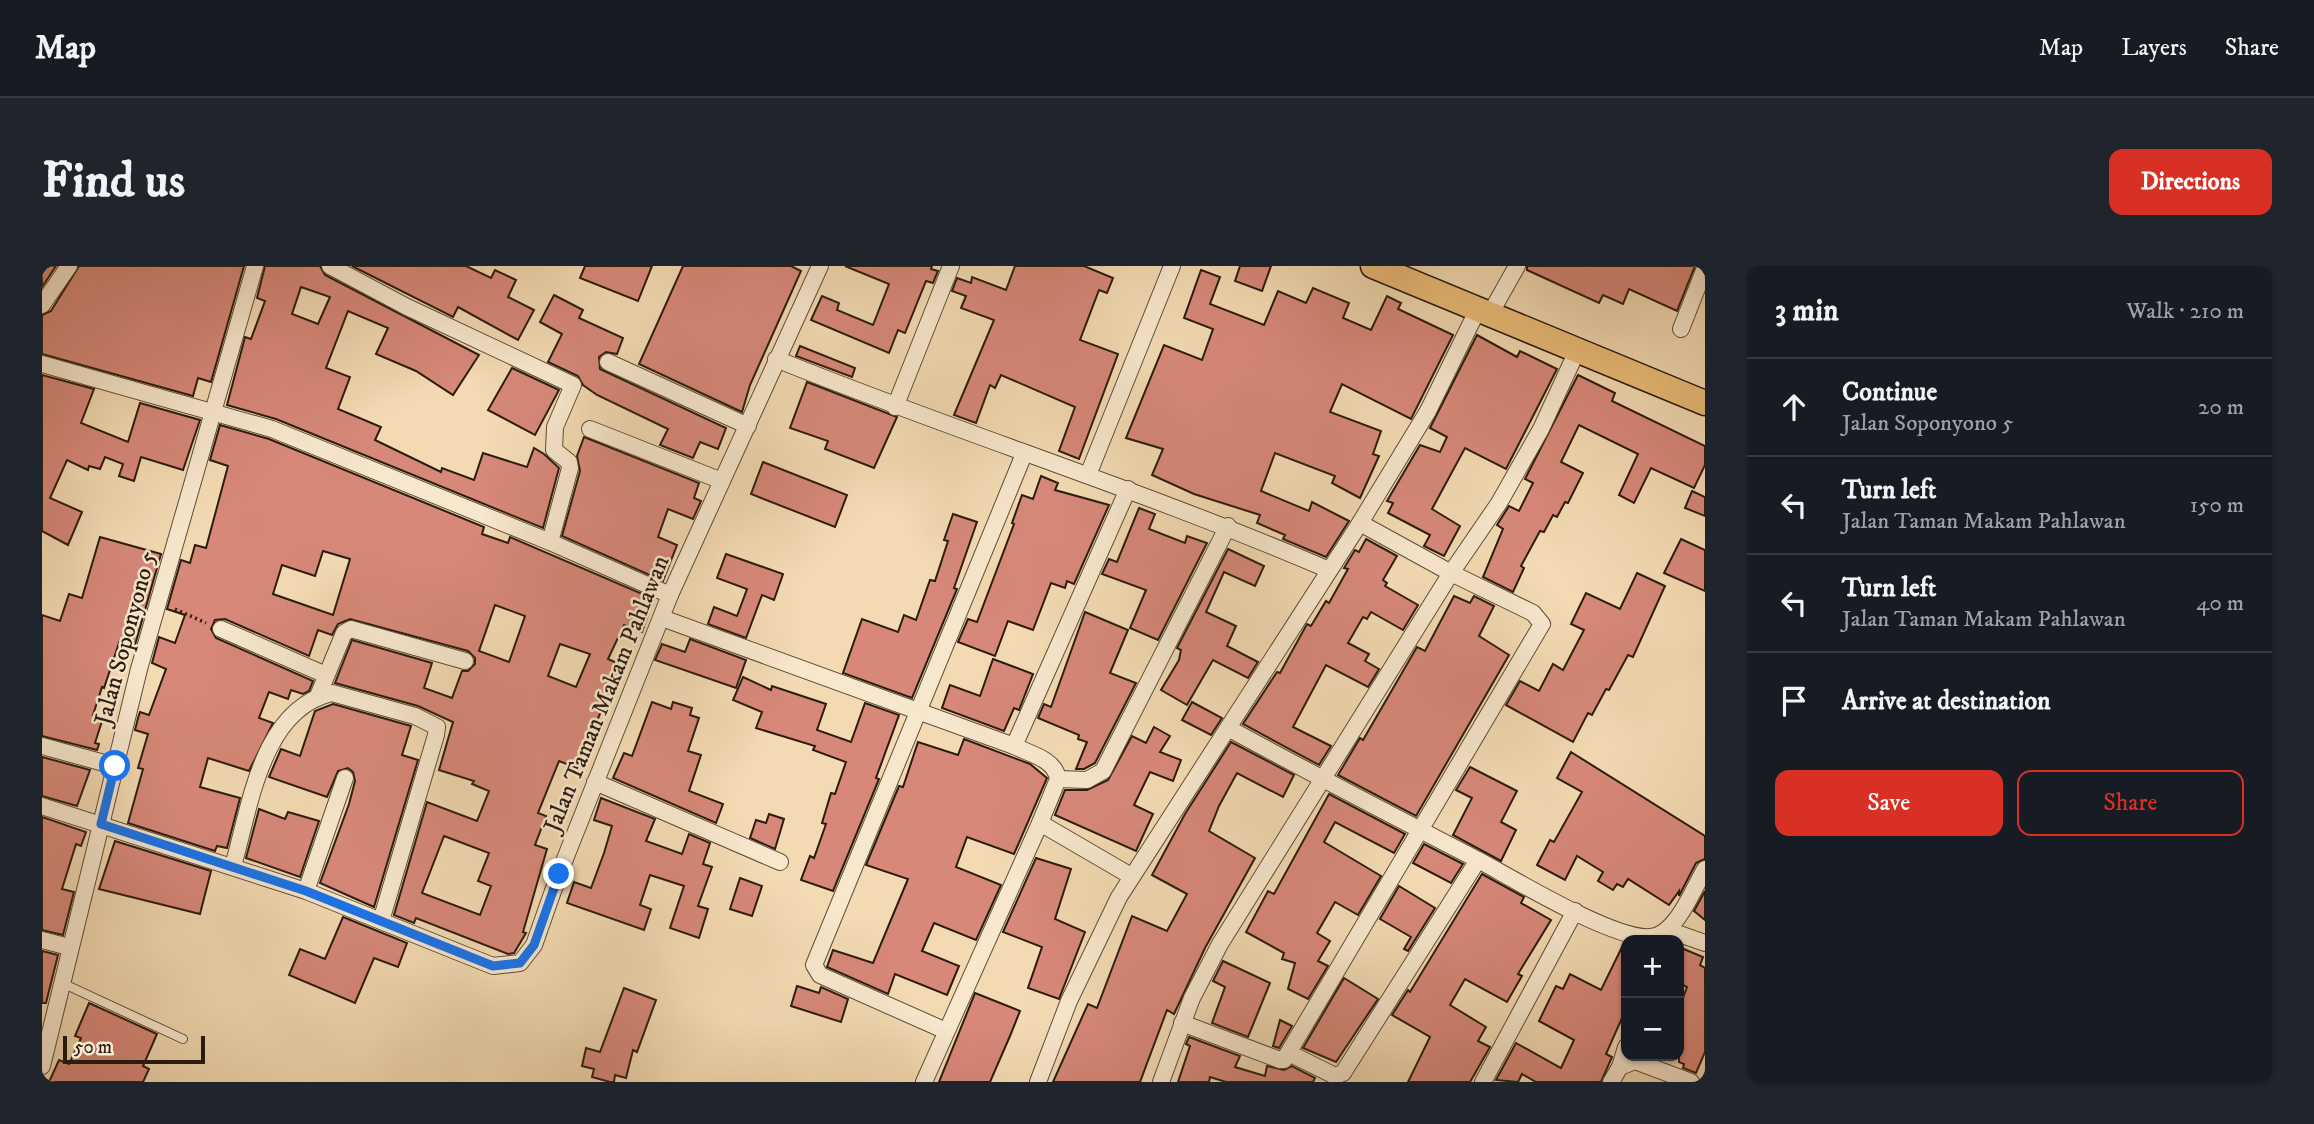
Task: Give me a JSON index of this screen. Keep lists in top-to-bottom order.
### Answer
{
  "streets": {
    "street": ["Jalan Soponyono 5", "Jalan Taman Makam Pahlawan"]
  },
  "crossings": [
    ["Jalan Soponyono 5", "Jalan Taman Makam Pahlawan"]
  ],
  "scale_bar": "50 m",
  "page": {
    "header": "Map",
    "nav": ["Map", "Layers", "Share"],
    "buttons": [
      "Directions",
      ["Save", "Share"]
    ],
    "title": "Find us",
    "heading": ["3 min", "Walk · 210 m"],
    "list": [
      ["Continue", "Jalan Soponyono 5", "20 m"],
      ["Turn left", "Jalan Taman Makam Pahlawan", "150 m"],
      ["Turn left", "Jalan Taman Makam Pahlawan", "40 m"],
      "Arrive at destination"
    ],
    "map_buttons": ["+", "−"],
    "scale": "50 m"
  }
}
